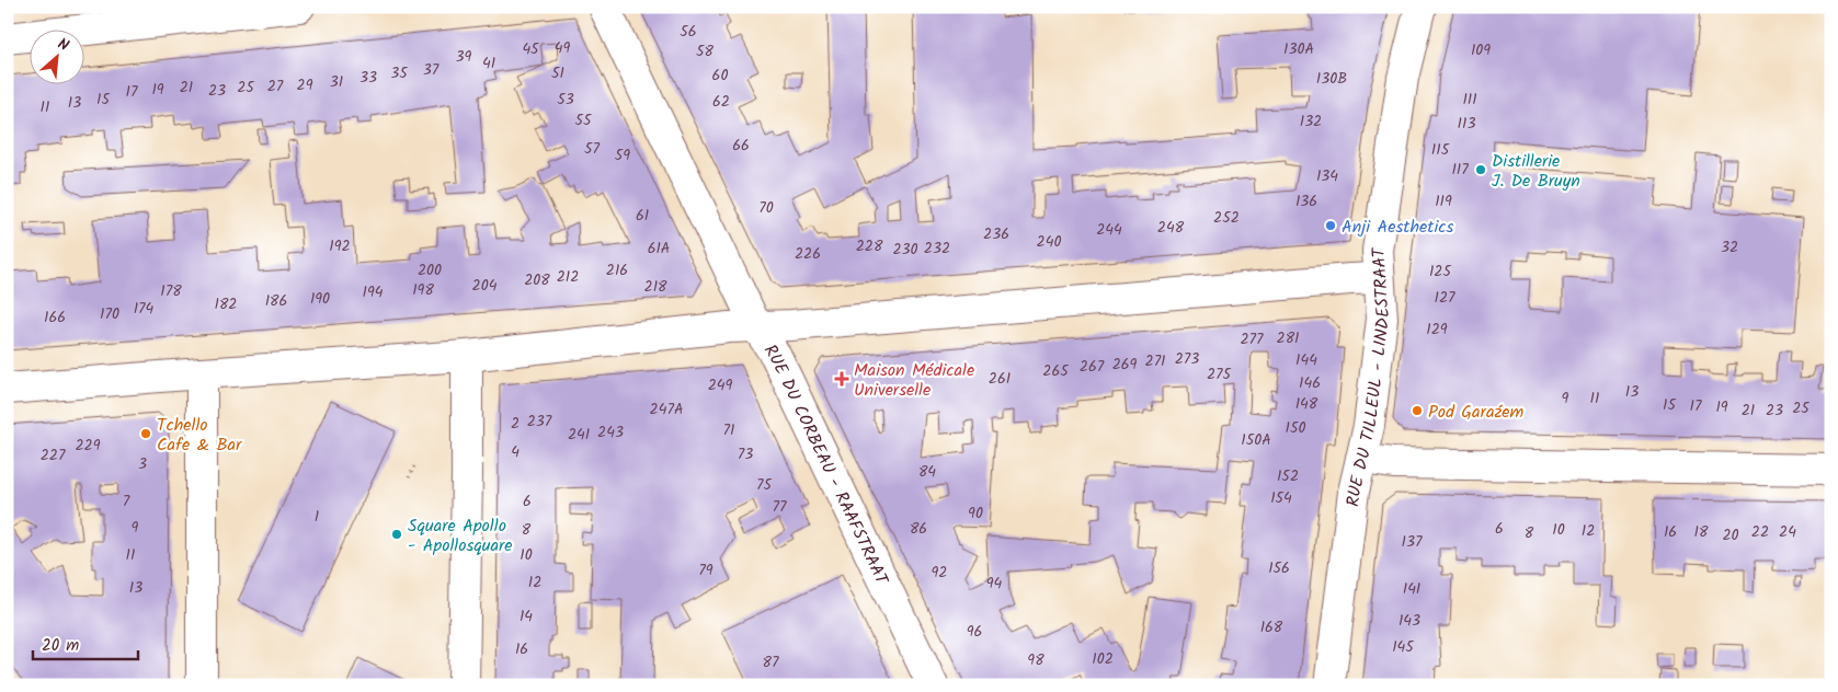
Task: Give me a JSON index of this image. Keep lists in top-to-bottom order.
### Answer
{
  "streets": {
    "street": ["RUE DU TILLEUL - LINDESTRAAT", "RUE DU CORBEAU - RAAFSTRAAT"]
  },
  "places": {
    "other": [
      "Distillerie J. De Bruyn",
      "Anji Aesthetics",
      "Pod Garaźem",
      "Tchello Cafe & Bar",
      "Square Apollo - Apollosquare"
    ],
    "health": ["Maison Médicale Universelle"]
  },
  "house_numbers": [
    "56",
    "49",
    "45",
    "130A",
    "109",
    "58",
    "39",
    "41",
    "37",
    "35",
    "51",
    "60",
    "33",
    "130B",
    "31",
    "29",
    "27",
    "21",
    "25",
    "19",
    "23",
    "17",
    "15",
    "53",
    "111",
    "62",
    "13",
    "11",
    "55",
    "132",
    "113",
    "66",
    "57",
    "115",
    "59",
    "117",
    "134",
    "136",
    "119",
    "70",
    "61",
    "252",
    "248",
    "244",
    "236",
    "240",
    "192",
    "228",
    "32",
    "61A",
    "232",
    "230",
    "226",
    "200",
    "216",
    "125",
    "212",
    "208",
    "204",
    "218",
    "198",
    "178",
    "194",
    "127",
    "190",
    "186",
    "182",
    "174",
    "170",
    "166",
    "129",
    "281",
    "277",
    "273",
    "144",
    "271",
    "269",
    "267",
    "265",
    "275",
    "261",
    "146",
    "249",
    "13",
    "9",
    "11",
    "148",
    "15",
    "17",
    "19",
    "25",
    "247A",
    "21",
    "23",
    "237",
    "2",
    "150",
    "71",
    "243",
    "241",
    "150A",
    "229",
    "4",
    "73",
    "227",
    "3",
    "84",
    "152",
    "75",
    "154",
    "7",
    "6",
    "77",
    "90",
    "1",
    "9",
    "86",
    "6",
    "8",
    "10",
    "12",
    "16",
    "18",
    "22",
    "24",
    "8",
    "20",
    "137",
    "11",
    "10",
    "156",
    "79",
    "92",
    "12",
    "94",
    "13",
    "141",
    "14",
    "143",
    "168",
    "96",
    "145",
    "16",
    "102",
    "98",
    "87"
  ],
  "scale_bar": "20 m",
  "north": "top right"
}
